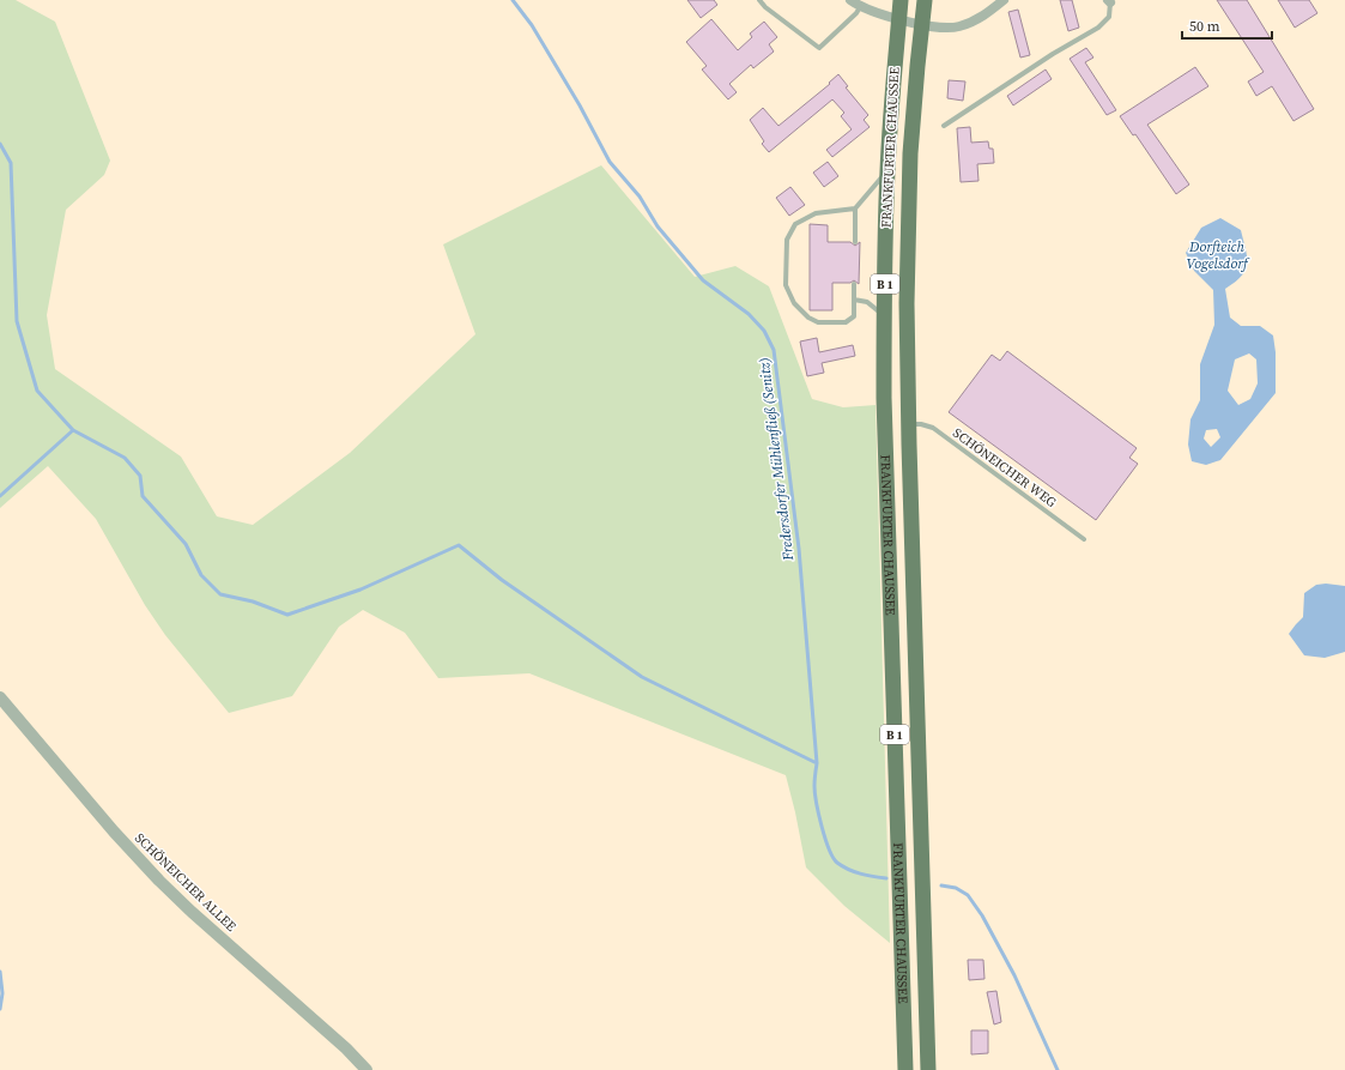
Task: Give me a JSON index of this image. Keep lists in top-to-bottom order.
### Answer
{
  "streets": {
    "main road": ["FRANKFURTER CHAUSSEE", "B 1"],
    "street": ["SCHÖNEICHER ALLEE"],
    "lane": ["SCHÖNEICHER WEG"]
  },
  "crossings": [
    ["FRANKFURTER CHAUSSEE", "SCHÖNEICHER WEG"]
  ],
  "water": ["Dorfteich Vogelsdorf", "Fredersdorfer Mühlenfließ (Senitz)"],
  "scale_bar": "50 m"
}
